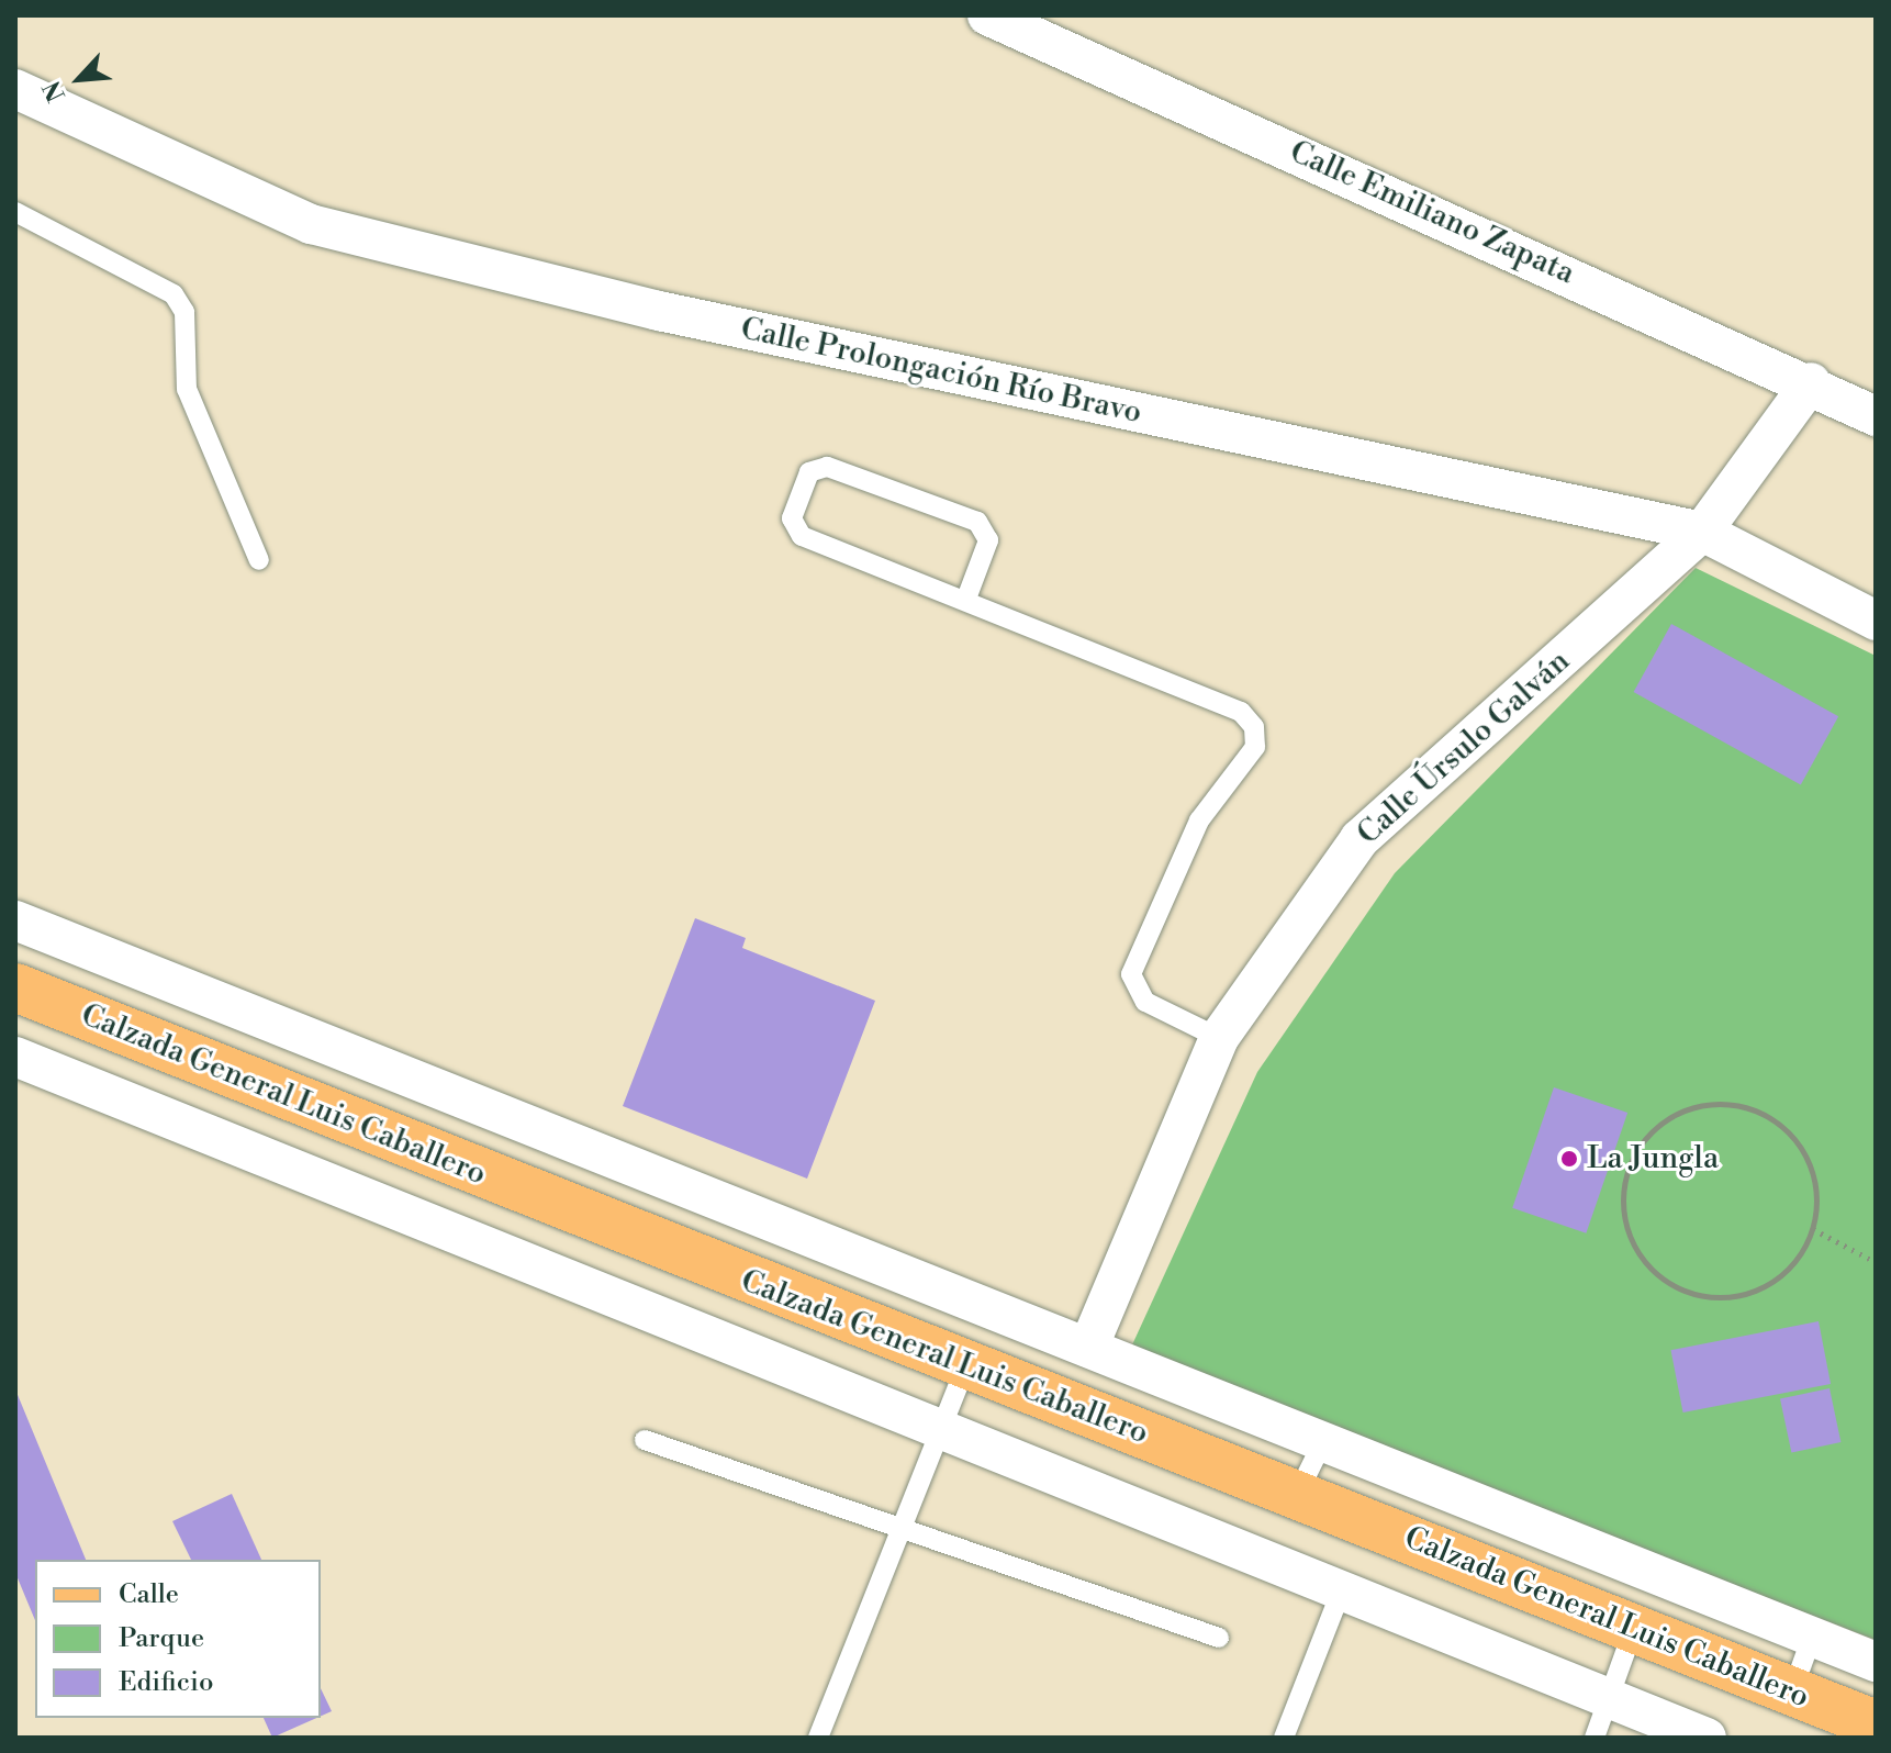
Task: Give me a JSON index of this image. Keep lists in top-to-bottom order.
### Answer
{
  "streets": {
    "main road": ["Calzada General Luis Caballero"],
    "street": ["Calle Emiliano Zapata", "Calle Prolongación Río Bravo", "Calle Úrsulo Galván"]
  },
  "crossings": [
    ["Calle Emiliano Zapata", "Calle Úrsulo Galván"],
    ["Calle Prolongación Río Bravo", "Calle Úrsulo Galván"]
  ],
  "places": ["La Jungla"],
  "legend": ["Calle", "Parque", "Edificio"],
  "north": "bottom left"
}
